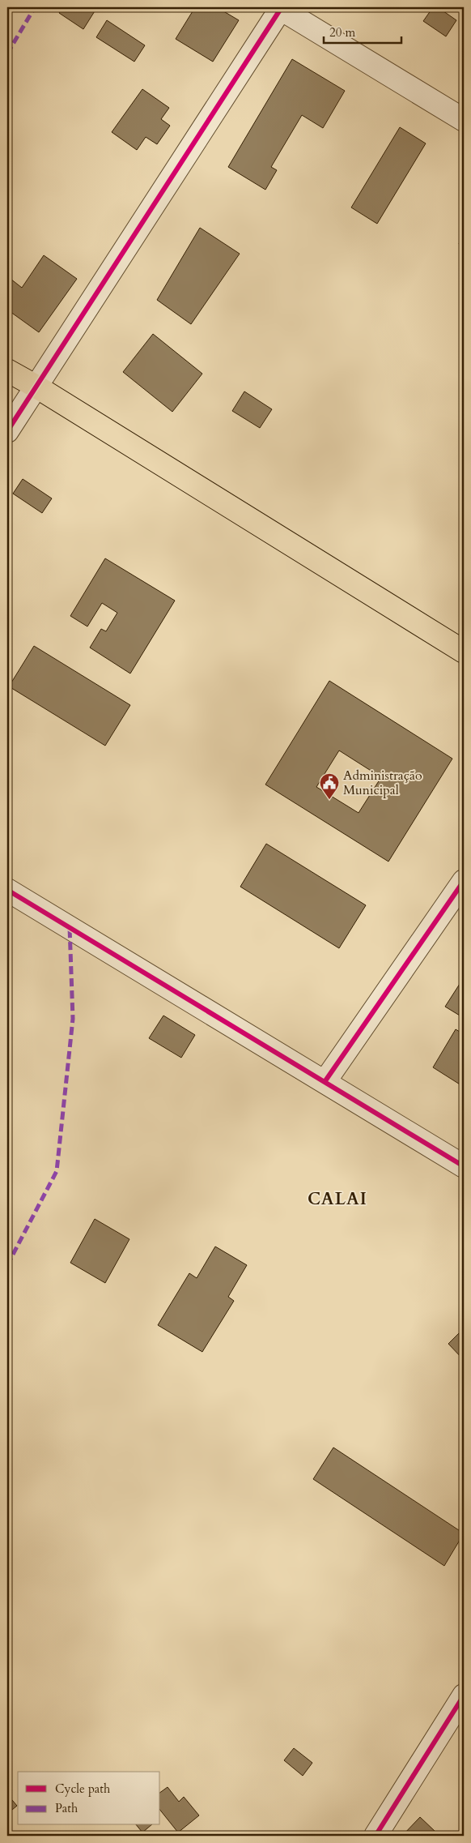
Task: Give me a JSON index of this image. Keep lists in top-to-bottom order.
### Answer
{
  "districts": ["CALAI"],
  "places": {
    "public building": ["Administração Municipal"]
  },
  "legend": ["Cycle path", "Path"],
  "scale_bar": "20 m"
}
